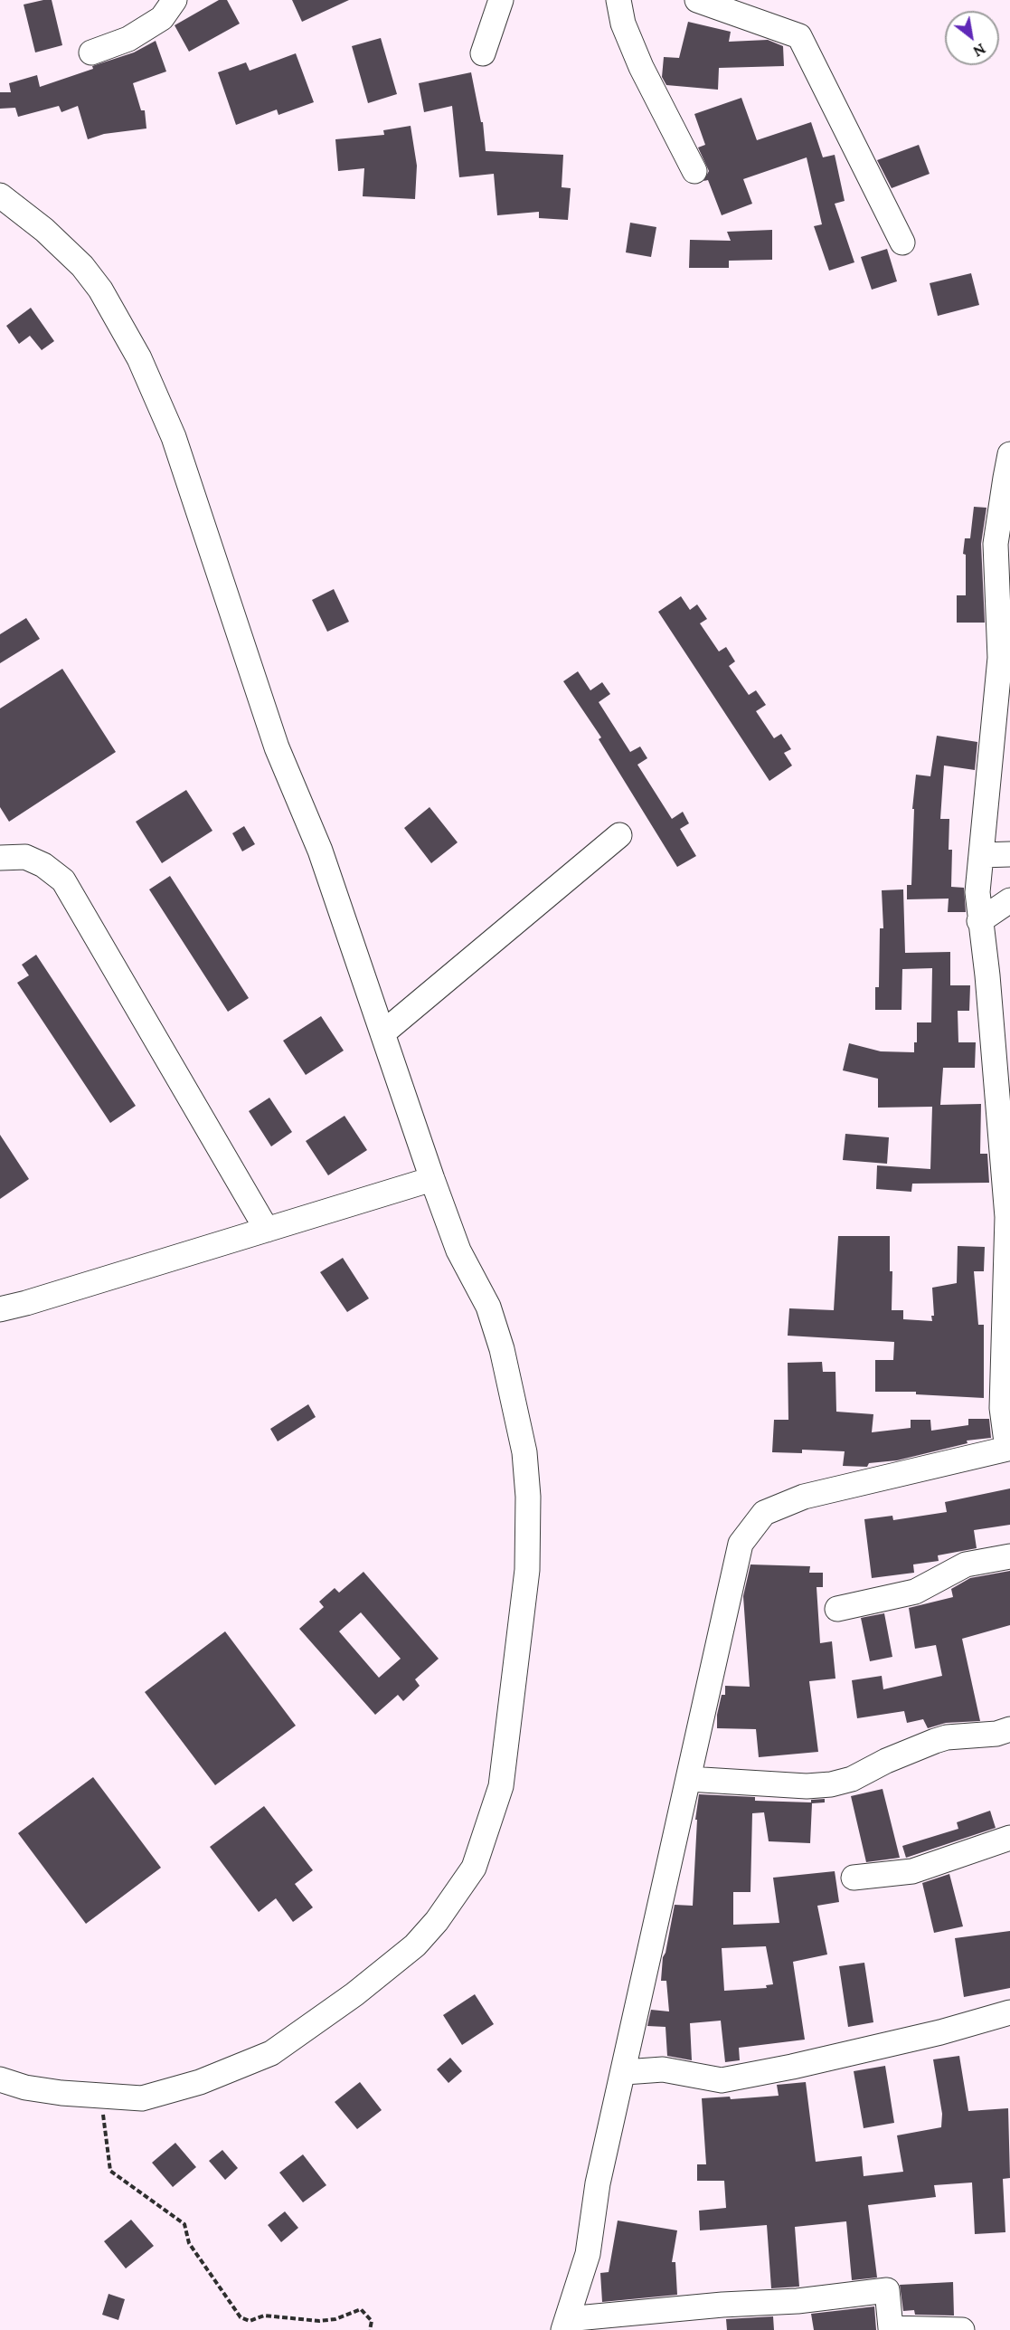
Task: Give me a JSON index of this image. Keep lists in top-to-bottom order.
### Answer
{
  "north": "bottom right"
}
